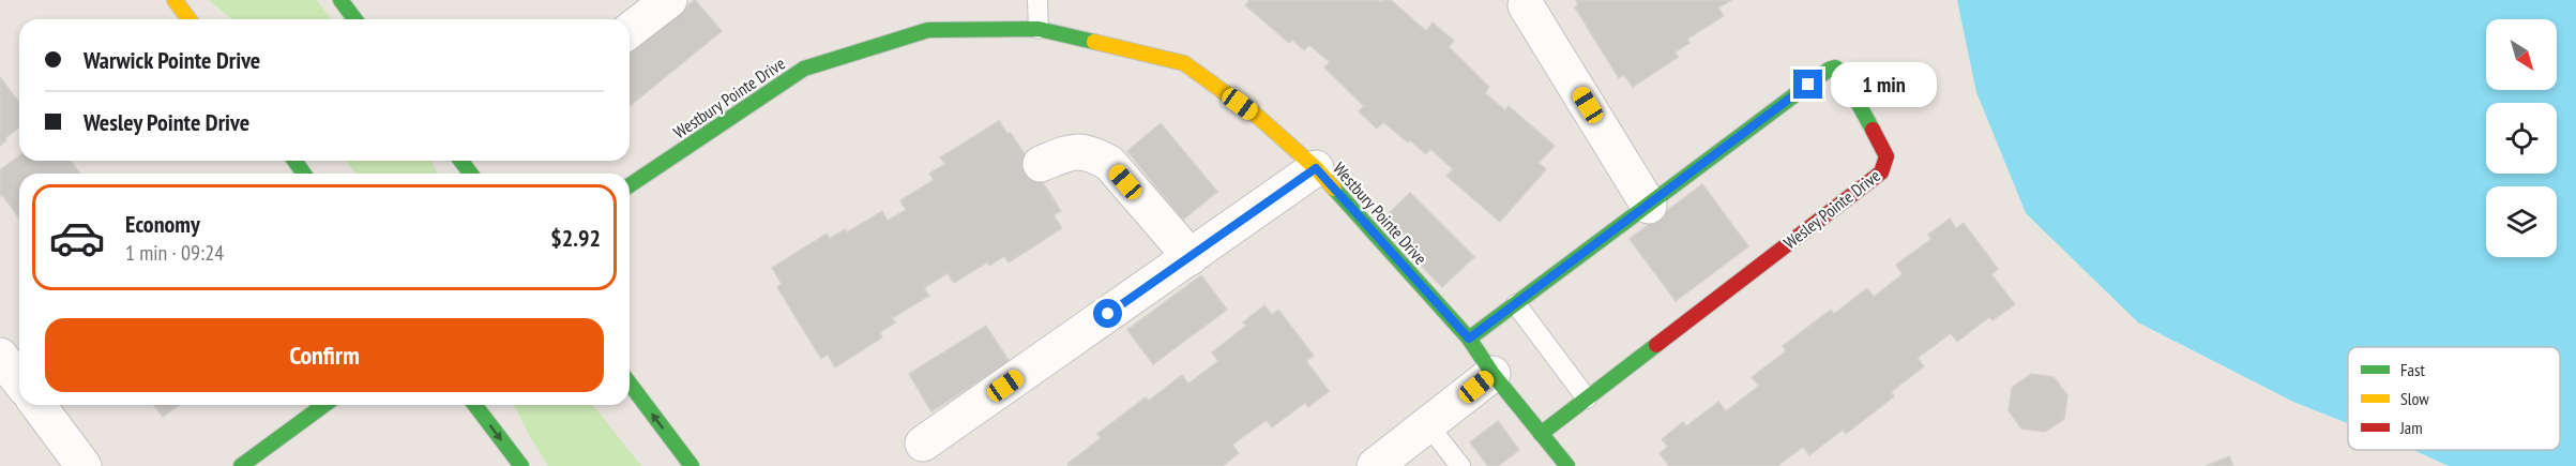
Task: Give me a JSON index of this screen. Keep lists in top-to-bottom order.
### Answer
{
  "streets": {
    "street": ["Westbury Pointe Drive", "Wesley Pointe Drive"]
  },
  "crossings": [
    ["Westbury Pointe Drive", "Wesley Pointe Drive"]
  ],
  "legend": ["Fast", "Slow", "Jam"],
  "north": "bottom right",
  "page": {
    "banner": ["Warwick Pointe Drive", "Wesley Pointe Drive"],
    "bubble": "1 min",
    "list": [
      {
        "name": "Economy",
        "note": "1 min · 09:24",
        "value": "$2.92"
      }
    ],
    "buttons": "Confirm"
  }
}
